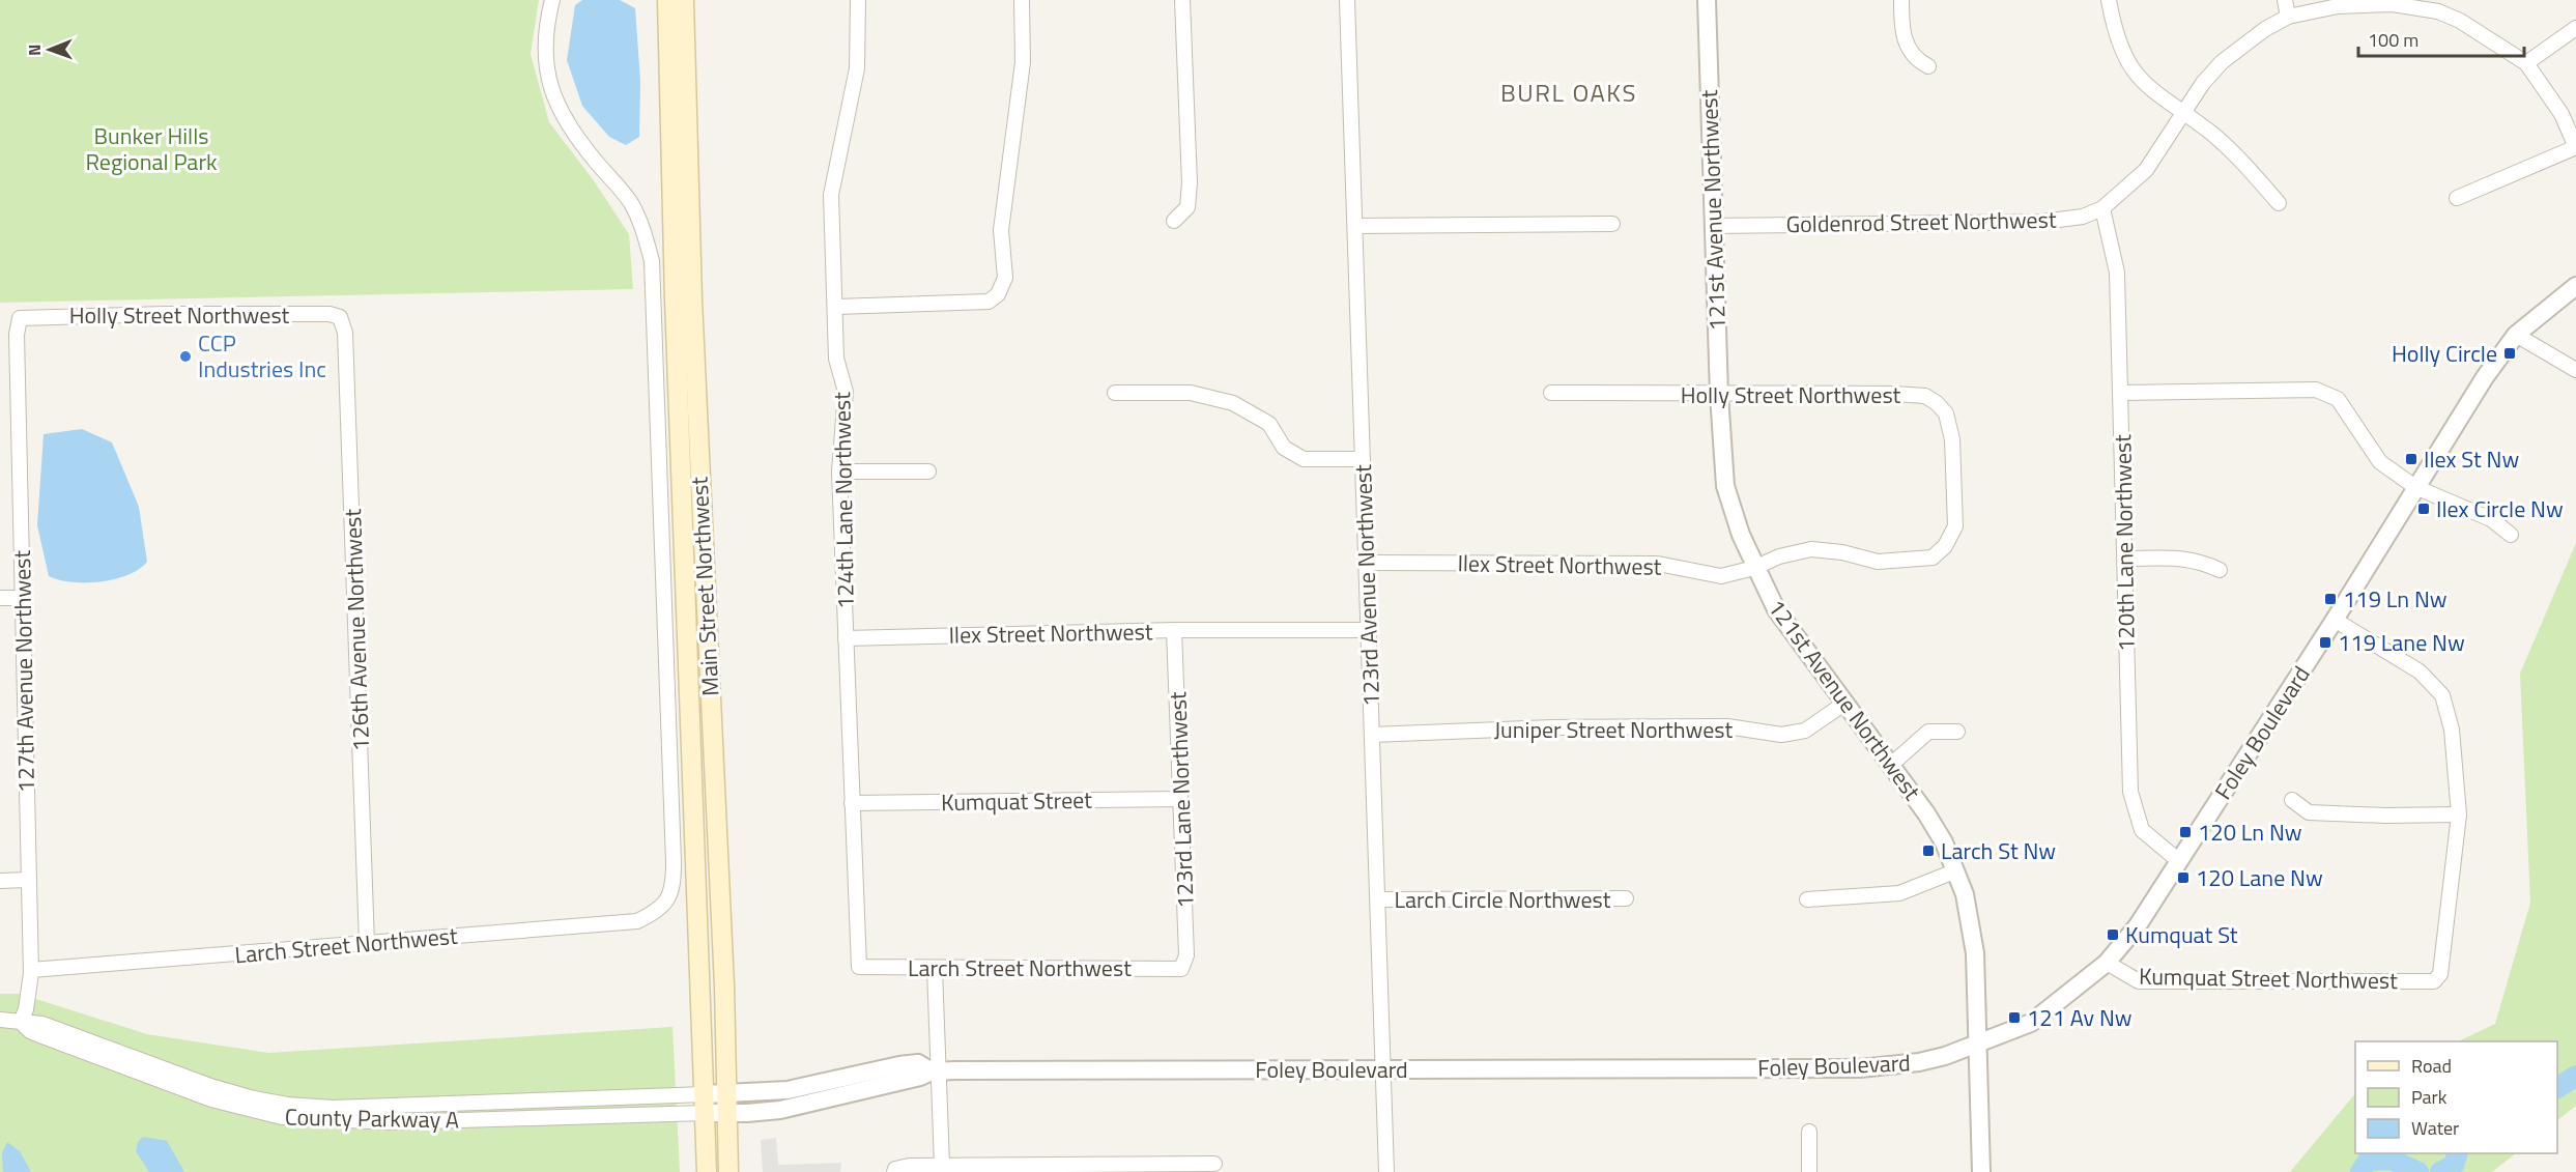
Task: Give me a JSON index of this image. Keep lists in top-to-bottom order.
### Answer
{
  "streets": {
    "main road": ["Main Street Northwest"],
    "street": [
      "121st Avenue Northwest",
      "Goldenrod Street Northwest",
      "Holly Street Northwest",
      "124th Lane Northwest",
      "120th Lane Northwest",
      "Ilex Street Northwest",
      "123rd Avenue Northwest",
      "126th Avenue Northwest",
      "127th Avenue Northwest",
      "Juniper Street Northwest",
      "Foley Boulevard",
      "123rd Lane Northwest",
      "Kumquat Street",
      "Larch Circle Northwest",
      "Larch Street Northwest",
      "Kumquat Street Northwest",
      "County Parkway A"
    ]
  },
  "crossings": [
    ["121st Avenue Northwest", "Goldenrod Street Northwest"],
    ["121st Avenue Northwest", "Holly Street Northwest"],
    ["121st Avenue Northwest", "Ilex Street Northwest"],
    ["121st Avenue Northwest", "Juniper Street Northwest"],
    ["121st Avenue Northwest", "Foley Boulevard"],
    ["Goldenrod Street Northwest", "120th Lane Northwest"],
    ["Holly Street Northwest", "Ilex Street Northwest"],
    ["Holly Street Northwest", "126th Avenue Northwest"],
    ["Holly Street Northwest", "127th Avenue Northwest"],
    ["124th Lane Northwest", "Ilex Street Northwest"],
    ["124th Lane Northwest", "Kumquat Street"],
    ["124th Lane Northwest", "Larch Street Northwest"],
    ["120th Lane Northwest", "Foley Boulevard"],
    ["Ilex Street Northwest", "123rd Avenue Northwest"],
    ["Ilex Street Northwest", "123rd Lane Northwest"],
    ["123rd Avenue Northwest", "Juniper Street Northwest"],
    ["123rd Avenue Northwest", "Foley Boulevard"],
    ["123rd Avenue Northwest", "Larch Circle Northwest"],
    ["Main Street Northwest", "Foley Boulevard"],
    ["Main Street Northwest", "County Parkway A"],
    ["126th Avenue Northwest", "Larch Street Northwest"],
    ["127th Avenue Northwest", "Larch Street Northwest"],
    ["127th Avenue Northwest", "County Parkway A"],
    ["Foley Boulevard", "Kumquat Street Northwest"],
    ["Foley Boulevard", "County Parkway A"],
    ["123rd Lane Northwest", "Kumquat Street"],
    ["123rd Lane Northwest", "Larch Street Northwest"]
  ],
  "districts": ["BURL OAKS"],
  "parks": ["Bunker Hills Regional Park"],
  "places": {
    "transit": [
      "Holly Circle",
      "Ilex St Nw",
      "Ilex Circle Nw",
      "119 Ln Nw",
      "119 Lane Nw",
      "120 Ln Nw",
      "Larch St Nw",
      "120 Lane Nw",
      "Kumquat St",
      "121 Av Nw"
    ],
    "other": ["CCP Industries Inc"]
  },
  "legend": ["Road", "Park", "Water"],
  "scale_bar": "100 m",
  "north": "left"
}
